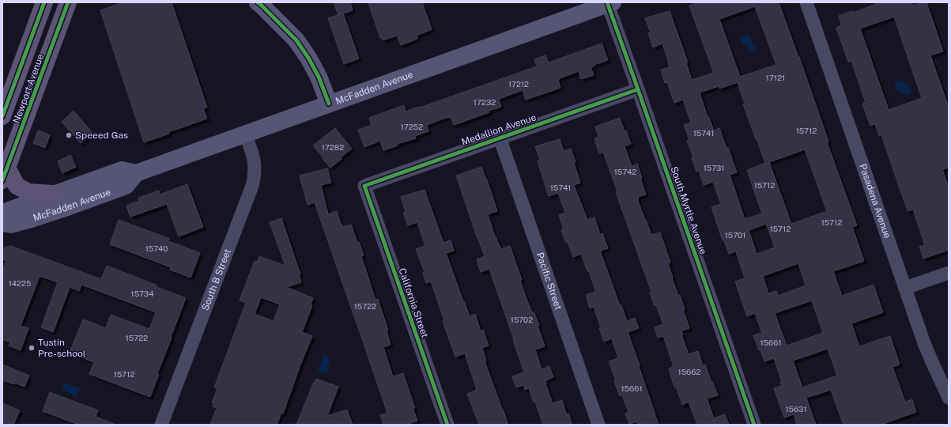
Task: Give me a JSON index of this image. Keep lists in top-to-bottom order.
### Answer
{
  "streets": {
    "main road": ["McFadden Avenue", "Newport Avenue"],
    "street": [
      "Medallion Avenue",
      "Pasadena Avenue",
      "South Myrtle Avenue",
      "South B Street",
      "Pacific Street",
      "California Street"
    ]
  },
  "crossings": [
    ["McFadden Avenue", "South Myrtle Avenue"],
    ["McFadden Avenue", "South B Street"],
    ["Medallion Avenue", "South Myrtle Avenue"],
    ["Medallion Avenue", "Pacific Street"],
    ["Medallion Avenue", "California Street"]
  ],
  "places": ["Speeed Gas", "Tustin Pre-school"],
  "house_numbers": [
    "17121",
    "17212",
    "17232",
    "17252",
    "15712",
    "15741",
    "17282",
    "15731",
    "15742",
    "15712",
    "15741",
    "15712",
    "15712",
    "15701",
    "15740",
    "14225",
    "15734",
    "15722",
    "15702",
    "15722",
    "15661",
    "15662",
    "15712",
    "15661",
    "15631"
  ]
}
